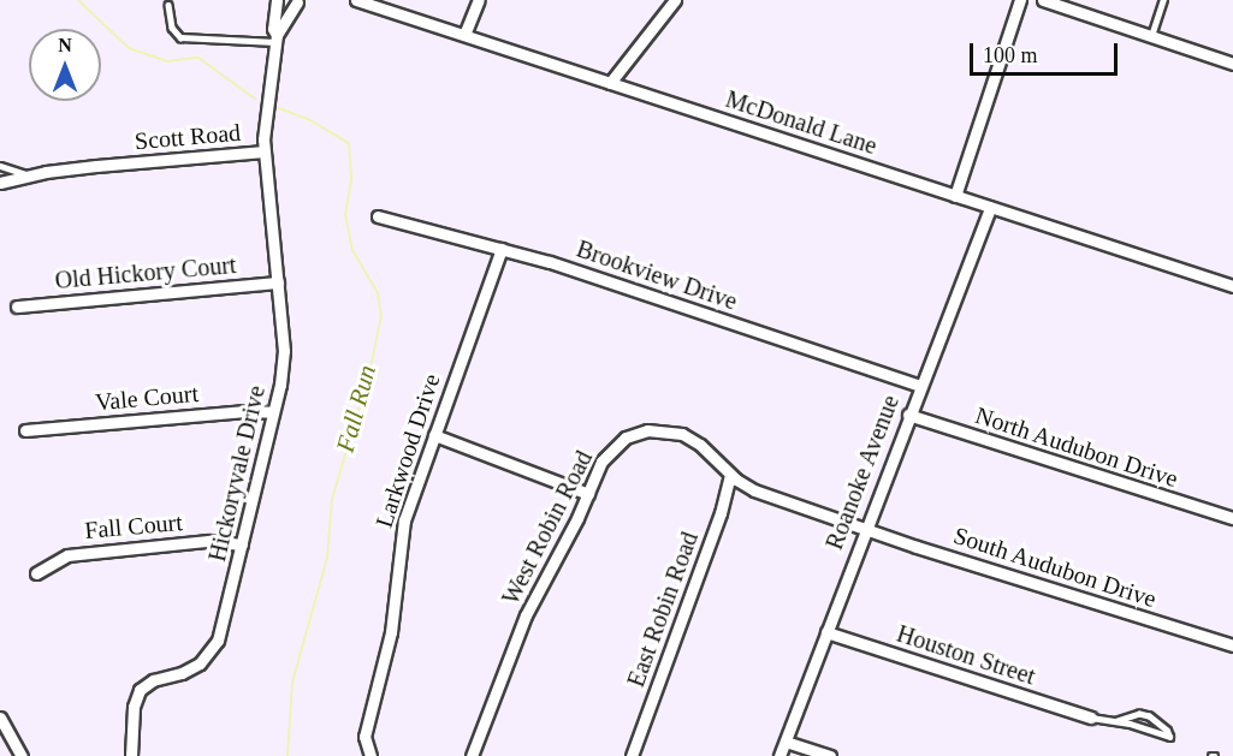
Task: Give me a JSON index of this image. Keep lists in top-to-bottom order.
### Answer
{
  "streets": {
    "street": [
      "McDonald Lane",
      "Scott Road",
      "Old Hickory Court",
      "Brookview Drive",
      "Vale Court",
      "North Audubon Drive",
      "Larkwood Drive",
      "Roanoke Avenue",
      "Hickoryvale Drive",
      "Fall Court",
      "West Robin Road",
      "South Audubon Drive",
      "East Robin Road",
      "Houston Street"
    ]
  },
  "crossings": [
    ["McDonald Lane", "Roanoke Avenue"],
    ["Scott Road", "Hickoryvale Drive"],
    ["Old Hickory Court", "Hickoryvale Drive"],
    ["Brookview Drive", "Larkwood Drive"],
    ["Brookview Drive", "Roanoke Avenue"],
    ["Vale Court", "Hickoryvale Drive"],
    ["North Audubon Drive", "Roanoke Avenue"],
    ["Roanoke Avenue", "West Robin Road"],
    ["Roanoke Avenue", "South Audubon Drive"],
    ["Roanoke Avenue", "Houston Street"],
    ["Hickoryvale Drive", "Fall Court"],
    ["West Robin Road", "South Audubon Drive"],
    ["West Robin Road", "East Robin Road"]
  ],
  "water": ["Fall Run"],
  "scale_bar": "100 m",
  "north": "top"
}
